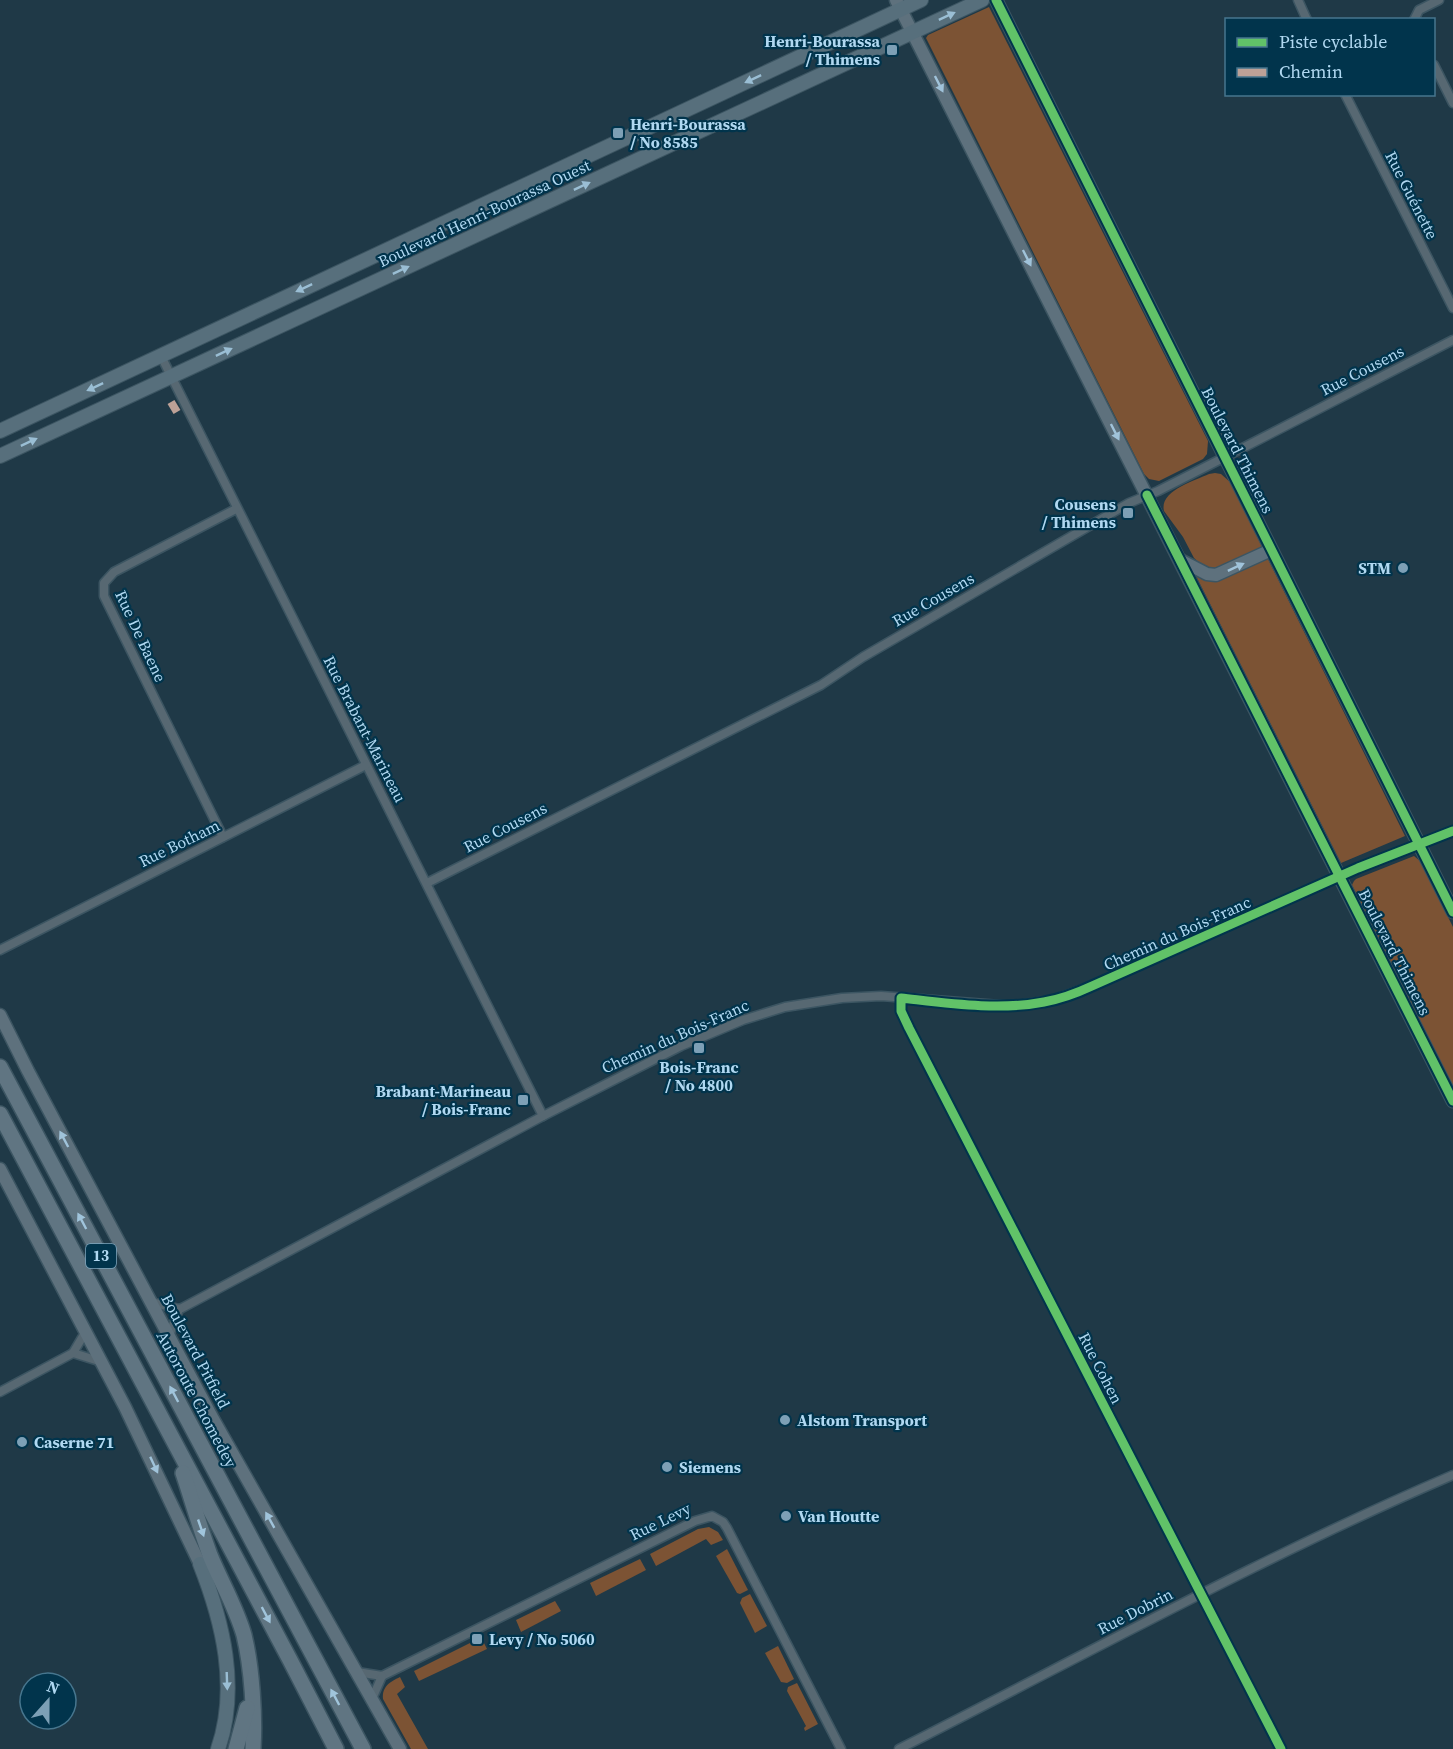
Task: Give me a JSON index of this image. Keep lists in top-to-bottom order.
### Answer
{
  "streets": {
    "highway": ["13", "Autoroute Chomedey"],
    "main road": ["Boulevard Henri-Bourassa Ouest"],
    "street": [
      "Rue Guénette",
      "Rue Cousens",
      "Boulevard Thimens",
      "Rue De Baene",
      "Rue Brabant-Marineau",
      "Rue Botham",
      "Chemin du Bois-Franc",
      "Boulevard Pitfield",
      "Rue Cohen",
      "Rue Levy",
      "Rue Dobrin"
    ]
  },
  "crossings": [
    ["Boulevard Henri-Bourassa Ouest", "Boulevard Thimens"],
    ["Boulevard Henri-Bourassa Ouest", "Rue Brabant-Marineau"],
    ["Rue Cousens", "Boulevard Thimens"],
    ["Rue Cousens", "Rue Brabant-Marineau"],
    ["Boulevard Thimens", "Chemin du Bois-Franc"],
    ["Rue De Baene", "Rue Brabant-Marineau"],
    ["Rue De Baene", "Rue Botham"],
    ["Rue Brabant-Marineau", "Rue Botham"],
    ["Rue Brabant-Marineau", "Chemin du Bois-Franc"],
    ["Chemin du Bois-Franc", "Rue Cohen"],
    ["Rue Cohen", "Rue Dobrin"]
  ],
  "places": {
    "transit": [
      "Henri-Bourassa / Thimens",
      "Henri-Bourassa / No 8585",
      "Cousens / Thimens",
      "Bois-Franc / No 4800",
      "Brabant-Marineau / Bois-Franc",
      "Levy / No 5060"
    ],
    "other": [
      "STM",
      "Alstom Transport",
      "Caserne 71",
      "Siemens",
      "Van Houtte"
    ]
  },
  "legend": ["Piste cyclable", "Chemin"],
  "north": "top"
}
